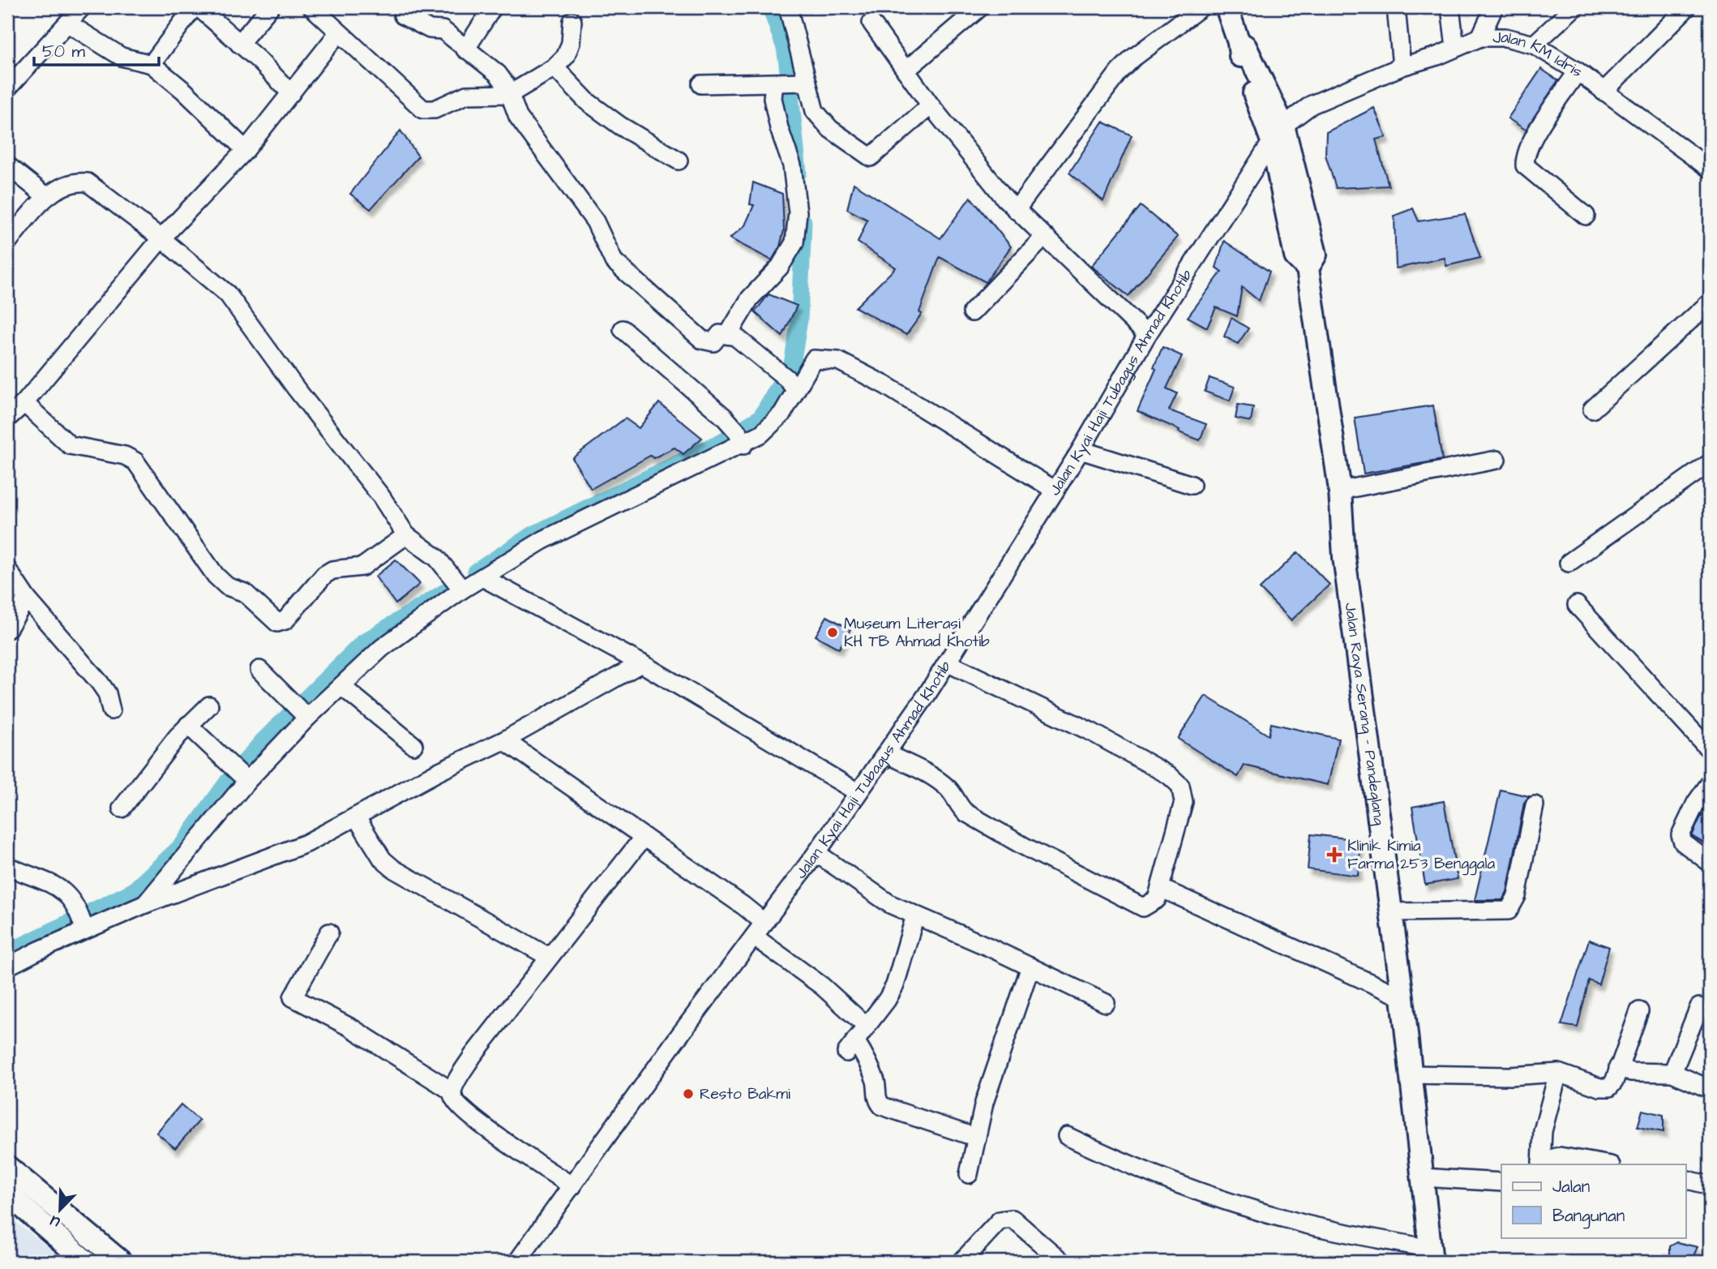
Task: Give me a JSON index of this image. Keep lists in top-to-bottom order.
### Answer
{
  "streets": {
    "main road": ["Jalan Raya Serang - Pandeglang"],
    "street": ["Jalan KM Idris", "Jalan Kyai Haji Tubagus Ahmad Khotib"]
  },
  "crossings": [
    ["Jalan KM Idris", "Jalan Kyai Haji Tubagus Ahmad Khotib"],
    ["Jalan KM Idris", "Jalan Raya Serang - Pandeglang"],
    ["Jalan Kyai Haji Tubagus Ahmad Khotib", "Jalan Raya Serang - Pandeglang"]
  ],
  "places": {
    "other": ["Museum Literasi KH TB Ahmad Khotib", "Resto Bakmi"],
    "health": ["Klinik Kimia Farma 253 Benggala"]
  },
  "legend": ["Jalan", "Bangunan"],
  "scale_bar": "50 m",
  "north": "bottom left"
}
